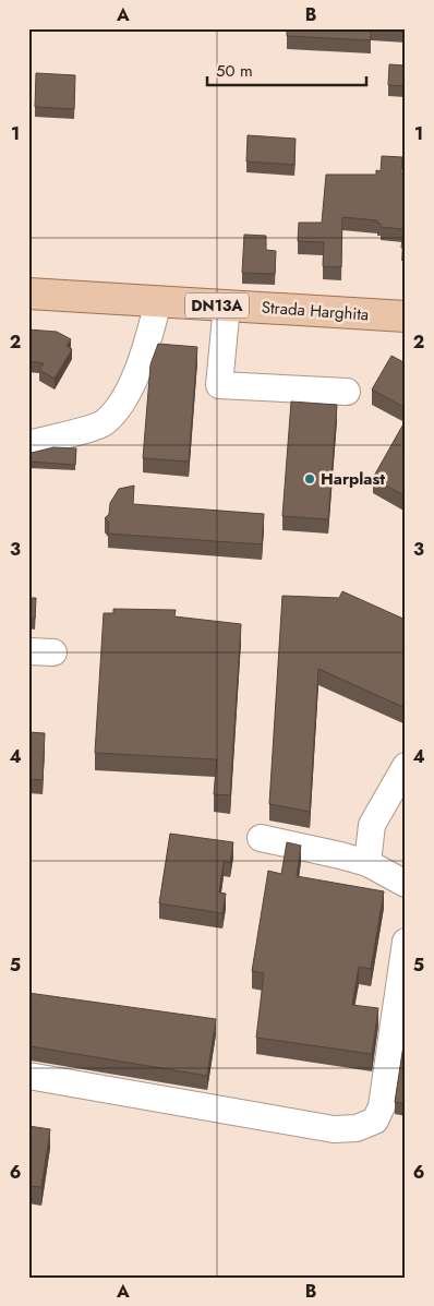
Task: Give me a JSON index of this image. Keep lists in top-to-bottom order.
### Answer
{
  "streets": {
    "main road": ["DN13A", "Strada Harghita"]
  },
  "places": ["Harplast"],
  "scale_bar": "50 m",
  "grid": {
    "columns": ["A", "B"],
    "rows": [
      "1",
      "2",
      "3",
      "4",
      "5",
      "6"
    ]
  }
}
